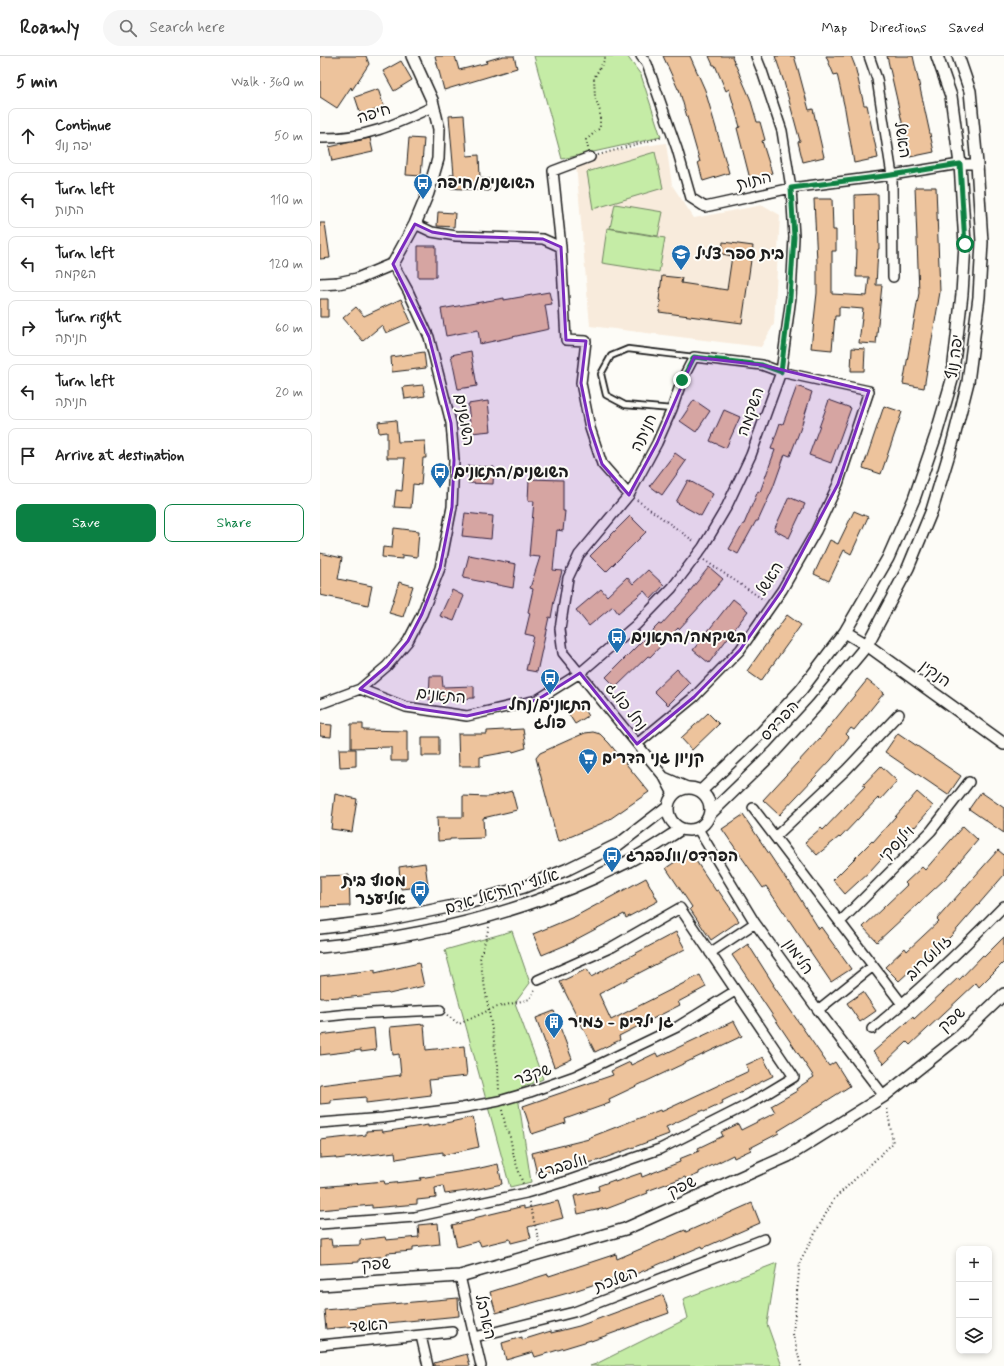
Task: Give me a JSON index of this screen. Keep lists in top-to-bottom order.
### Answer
{
  "streets": {
    "street": [
      "חיפה",
      "האשל",
      "התות",
      "יפה נוף",
      "השקמה",
      "השושנים",
      "חניתה",
      "הנקין",
      "התאנים",
      "נחל פולג",
      "הפרדס",
      "וילנסקי",
      "אלוף יקותיאל אדם",
      "הלימון",
      "זולוטרוב",
      "שפק",
      "שקצר",
      "וולפברג",
      "השלכת",
      "הארבל",
      "האשד"
    ]
  },
  "crossings": [
    ["האשל", "התות"],
    ["האשל", "השקמה"],
    ["האשל", "נחל פולג"],
    ["התות", "יפה נוף"],
    ["התות", "השקמה"],
    ["יפה נוף", "הנקין"],
    ["יפה נוף", "הפרדס"],
    ["השקמה", "חניתה"],
    ["השקמה", "התאנים"],
    ["השקמה", "נחל פולג"],
    ["השושנים", "התאנים"],
    ["חניתה", "התאנים"],
    ["חניתה", "נחל פולג"],
    ["הנקין", "הפרדס"],
    ["התאנים", "נחל פולג"],
    ["נחל פולג", "הפרדס"],
    ["נחל פולג", "אלוף יקותיאל אדם"],
    ["נחל פולג", "הלימון"],
    ["הפרדס", "אלוף יקותיאל אדם"],
    ["הפרדס", "הלימון"],
    ["אלוף יקותיאל אדם", "הלימון"],
    ["הלימון", "שפק"],
    ["שפק", "הארבל"],
    ["שקצר", "וולפברג"],
    ["השלכת", "הארבל"]
  ],
  "places": {
    "bus stop": [
      "השושנים/חיפה",
      "השושנים/התאנים",
      "השיקמה/התאנים",
      "התאנים/נחל פולג",
      "הפרדס/וולפברג",
      "מסוף בית אליעזר"
    ],
    "school or university": ["בית ספר צליל"],
    "supermarket": ["קניון גני הדרים"],
    "building": ["גן ילדים - זמיר"]
  },
  "page": {
    "header": "Roamly",
    "search": "Search here",
    "nav": ["Map", "Directions", "Saved"],
    "heading": ["5 min", "Walk · 360 m"],
    "list": [
      ["Continue", "יפה נוף", "50 m"],
      ["Turn left", "התות", "110 m"],
      ["Turn left", "השקמה", "120 m"],
      ["Turn right", "חניתה", "60 m"],
      ["Turn left", "חניתה", "20 m"],
      "Arrive at destination"
    ],
    "buttons": ["Save", "Share"],
    "map_buttons": ["+", "−"]
  }
}
